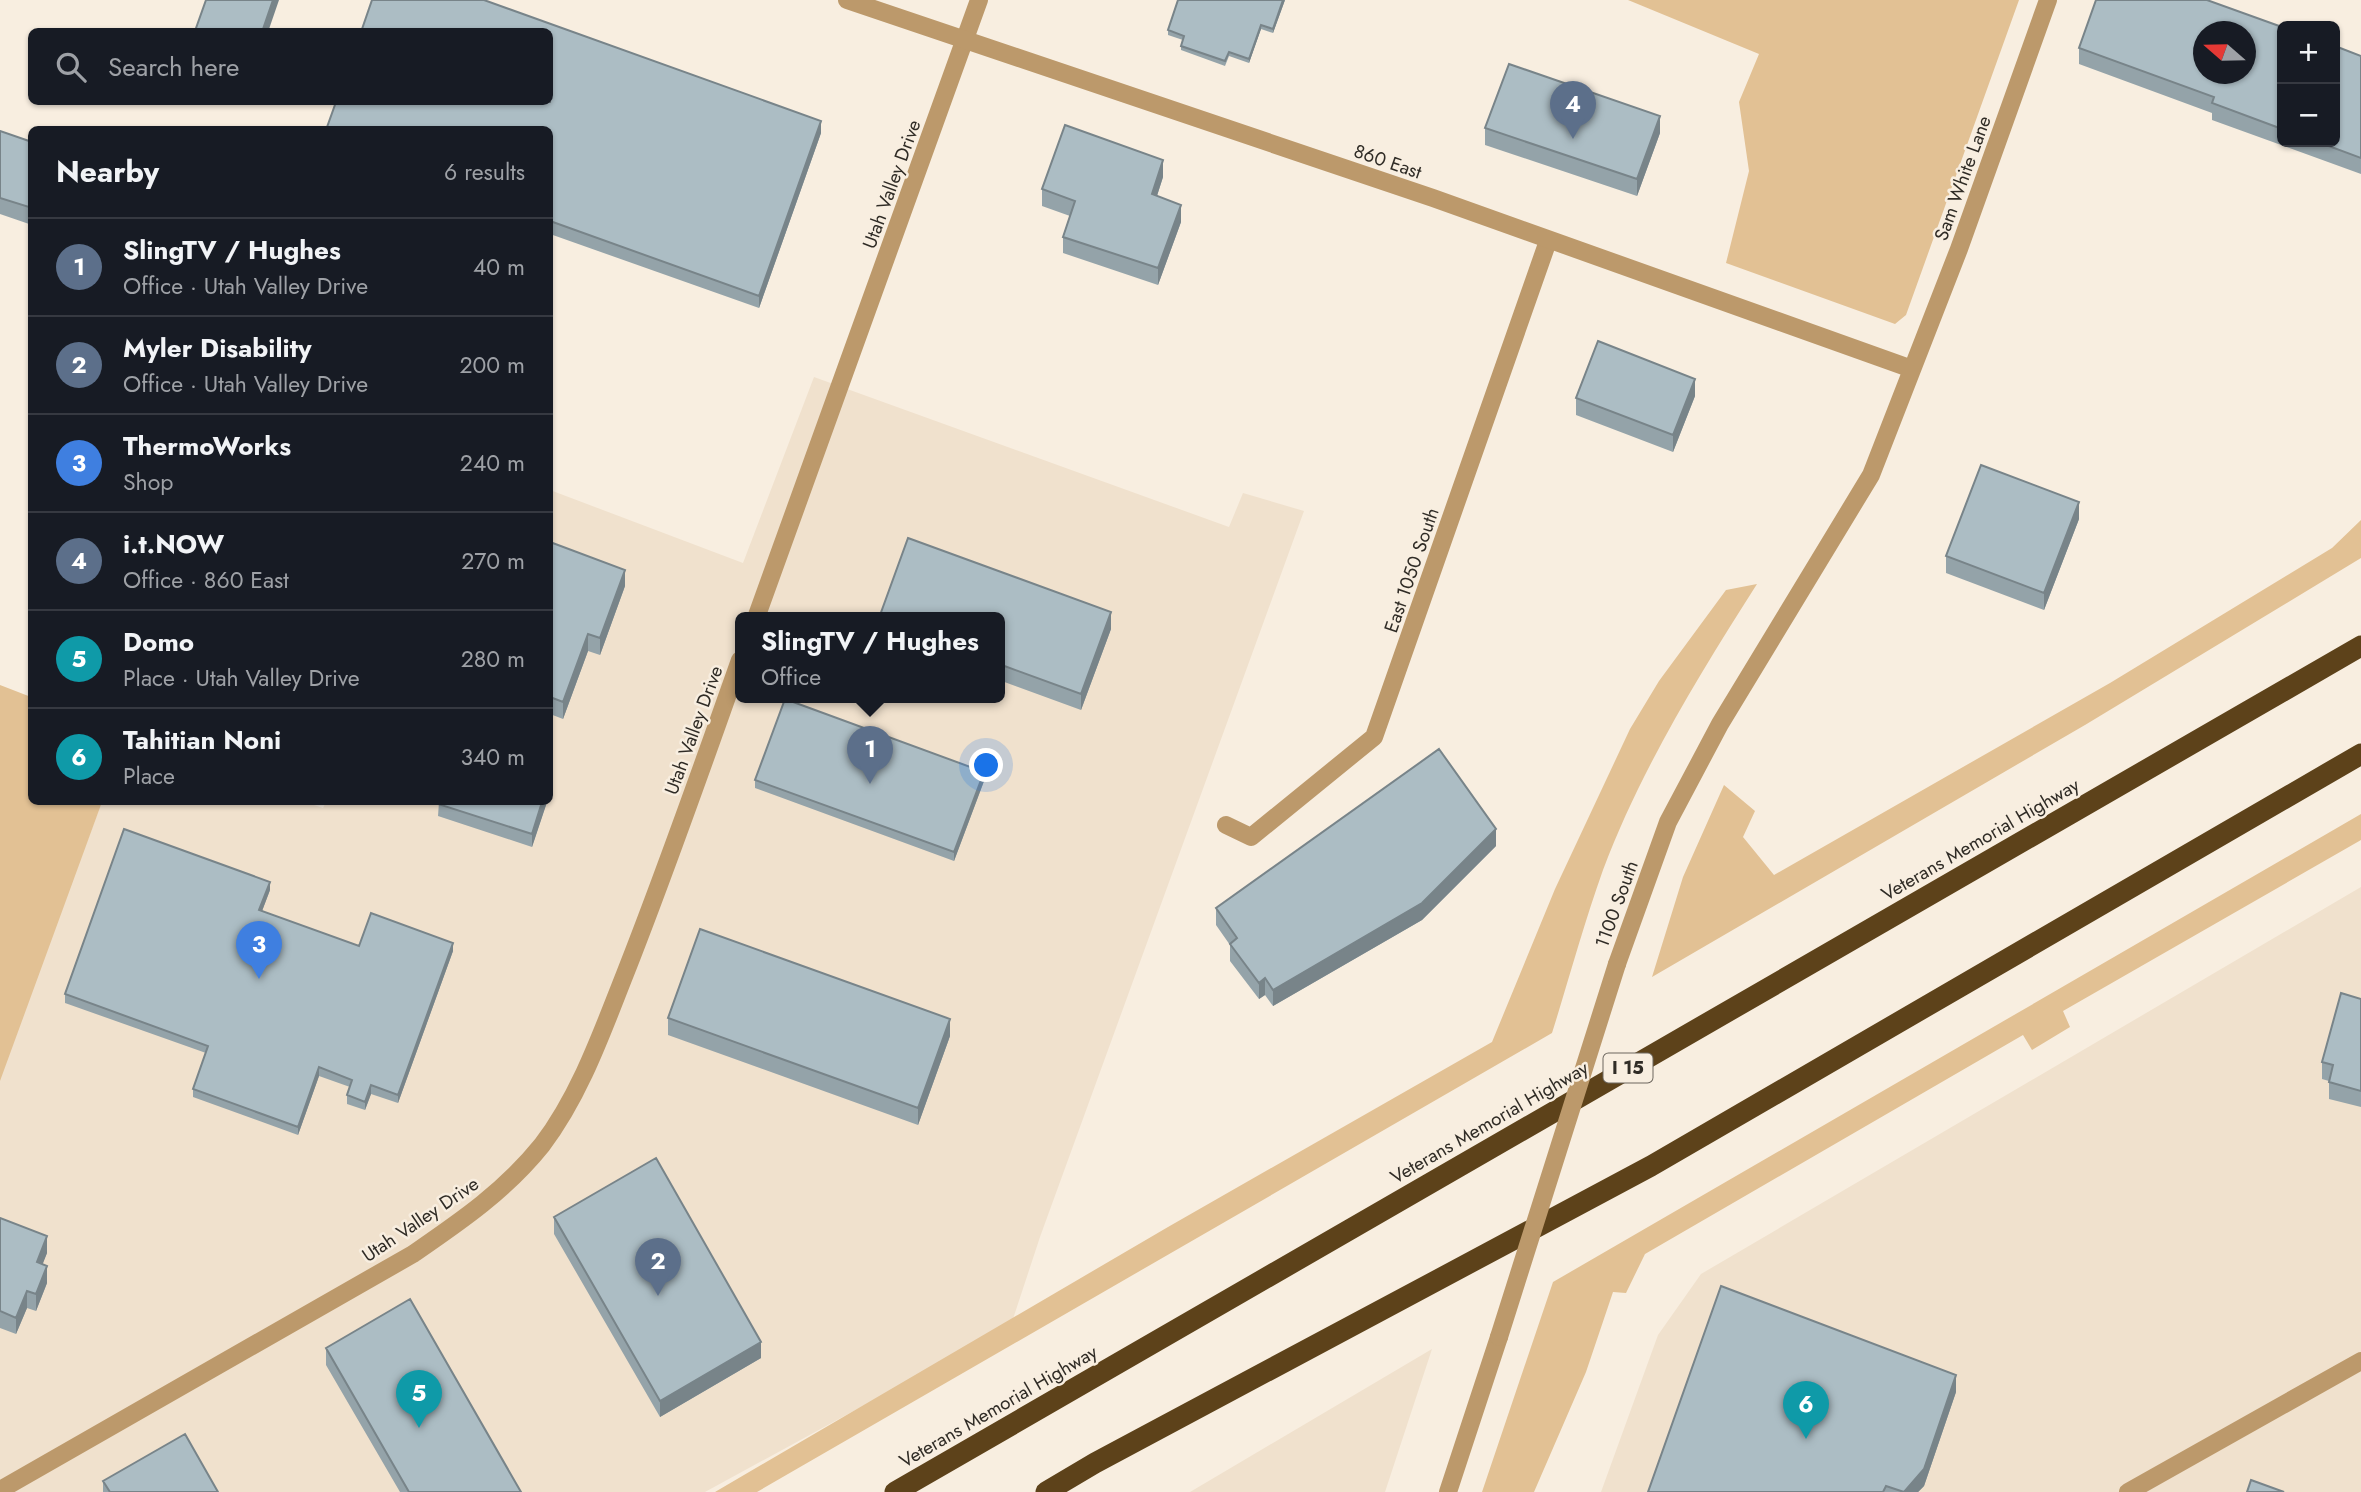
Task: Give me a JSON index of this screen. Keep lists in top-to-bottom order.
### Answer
{
  "streets": {
    "highway": ["Veterans Memorial Highway", "I 15"],
    "street": [
      "860 East",
      "Sam White Lane",
      "Utah Valley Drive",
      "East 1050 South",
      "1100 South"
    ]
  },
  "crossings": [
    ["860 East", "Sam White Lane"],
    ["860 East", "Utah Valley Drive"],
    ["860 East", "East 1050 South"],
    ["860 East", "1100 South"],
    ["Sam White Lane", "1100 South"]
  ],
  "north": "left",
  "page": {
    "map_buttons": ["+", "−"],
    "search": "Search here",
    "pins": [
      "4",
      "1",
      "3",
      "2",
      "5",
      "6"
    ],
    "heading": ["Nearby", "6 results"],
    "list": [
      {
        "mark": "1",
        "name": "SlingTV / Hughes",
        "note": "Office · Utah Valley Drive",
        "value": "40 m"
      },
      {
        "mark": "2",
        "name": "Myler Disability",
        "note": "Office · Utah Valley Drive",
        "value": "200 m"
      },
      {
        "mark": "3",
        "name": "ThermoWorks",
        "note": "Shop",
        "value": "240 m"
      },
      {
        "mark": "4",
        "name": "i.t.NOW",
        "note": "Office · 860 East",
        "value": "270 m"
      },
      {
        "mark": "5",
        "name": "Domo",
        "note": "Place · Utah Valley Drive",
        "value": "280 m"
      },
      {
        "mark": "6",
        "name": "Tahitian Noni",
        "note": "Place",
        "value": "340 m"
      }
    ],
    "popup": ["SlingTV / Hughes", "Office"]
  }
}
